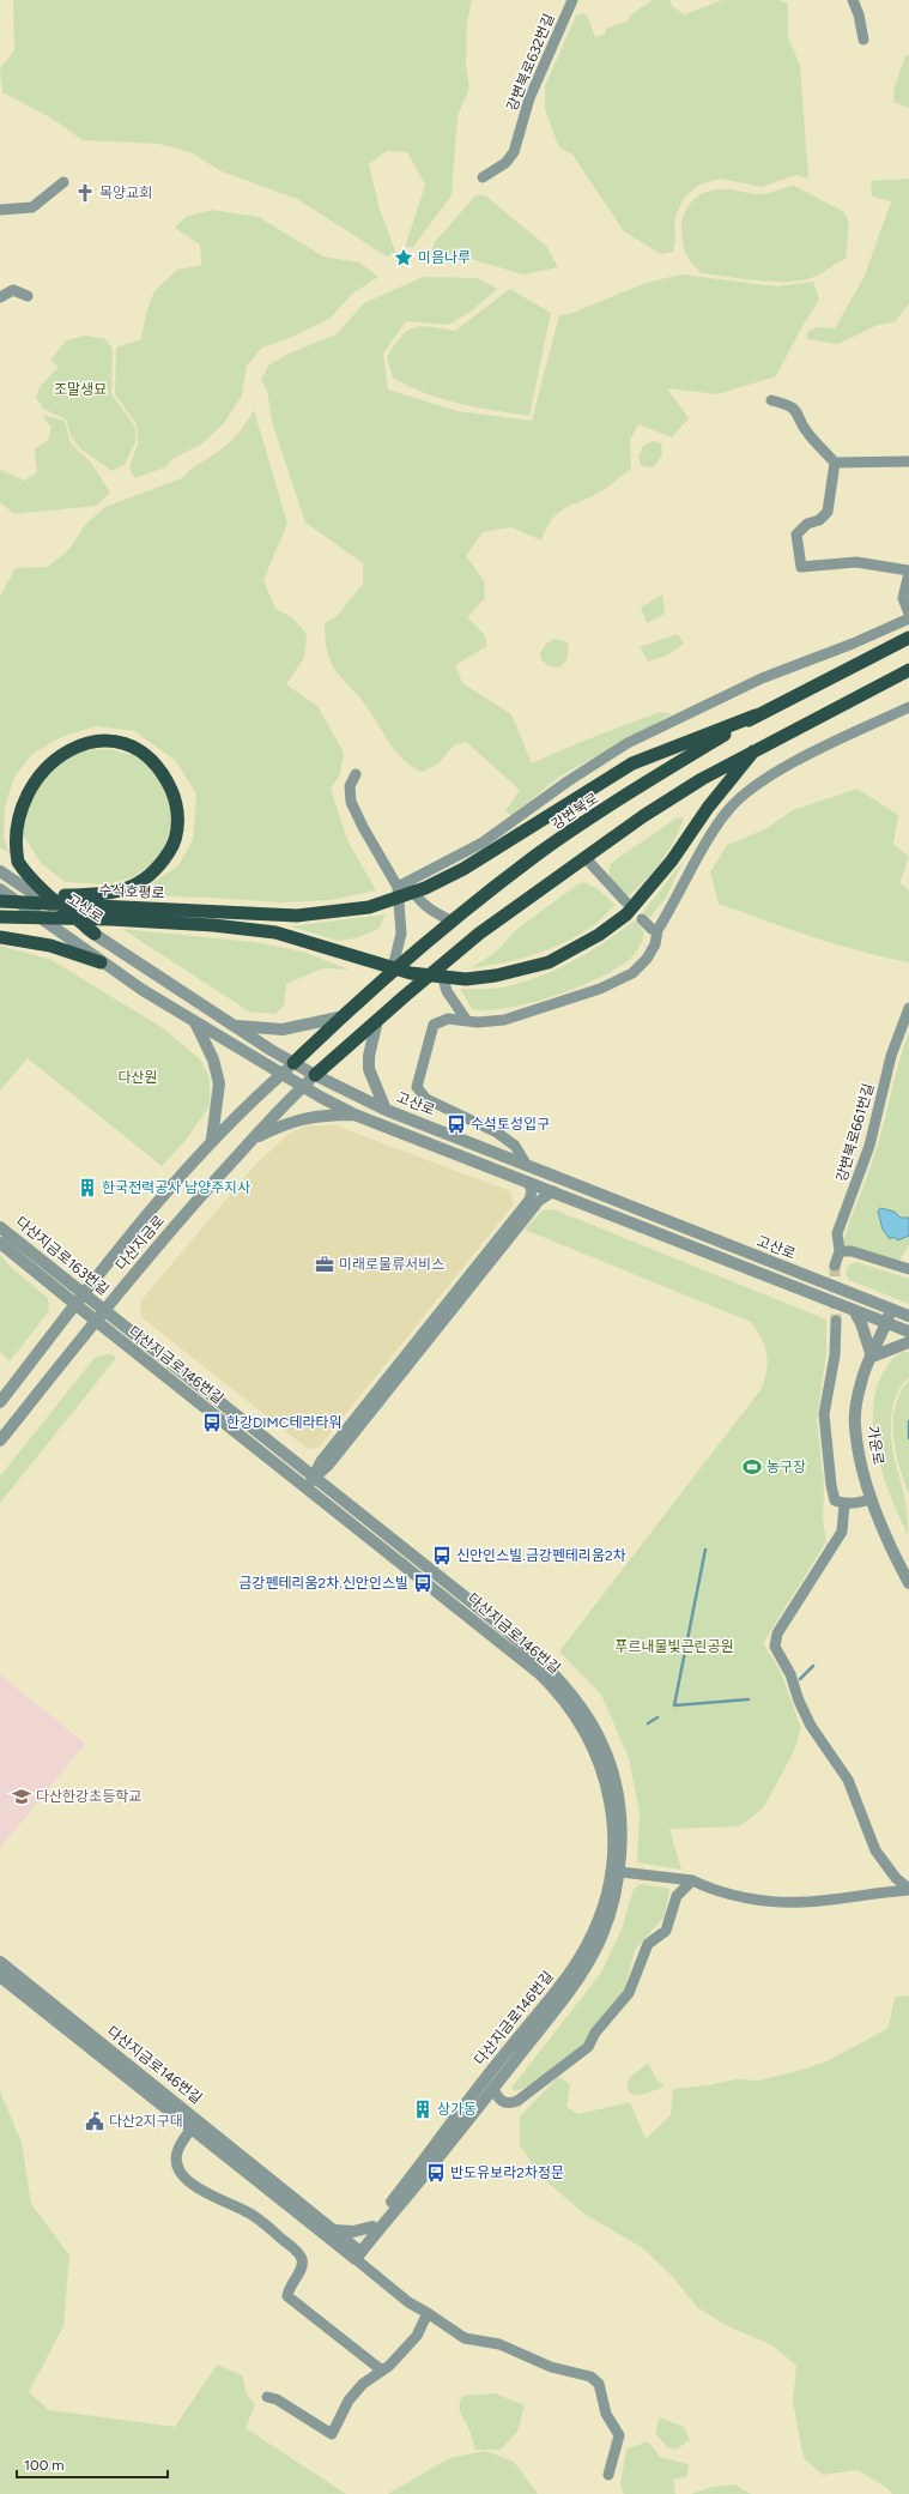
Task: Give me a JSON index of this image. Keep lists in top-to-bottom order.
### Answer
{
  "streets": {
    "highway": ["강변북로", "수석호평로"],
    "street": [
      "강변북로632번길",
      "고산로",
      "강변북로661번길",
      "다산지금로",
      "다산지금로163번길",
      "다산지금로146번길",
      "가운로"
    ]
  },
  "crossings": [
    ["강변북로", "수석호평로"],
    ["강변북로", "고산로"],
    ["강변북로", "다산지금로"],
    ["고산로", "다산지금로"],
    ["고산로", "가운로"],
    ["다산지금로", "다산지금로163번길"],
    ["다산지금로", "다산지금로146번길"],
    ["다산지금로163번길", "다산지금로146번길"]
  ],
  "parks": ["조말생묘", "다산원", "푸르내물빛근린공원"],
  "places": {
    "church": ["목양교회"],
    "place": ["미음나루"],
    "bus stop": [
      "수석토성입구",
      "한강DIMC테라타워",
      "신안인스빌.금강펜테리움2차",
      "금강펜테리움2차.신안인스빌",
      "반도유보라2차정문"
    ],
    "building": ["한국전력공사 남양주지사", "상가동"],
    "office": ["미래로물류서비스"],
    "sports": ["농구장"],
    "school or university": ["다산한강초등학교"],
    "public building": ["다산2지구대"]
  },
  "scale_bar": "100 m"
}
